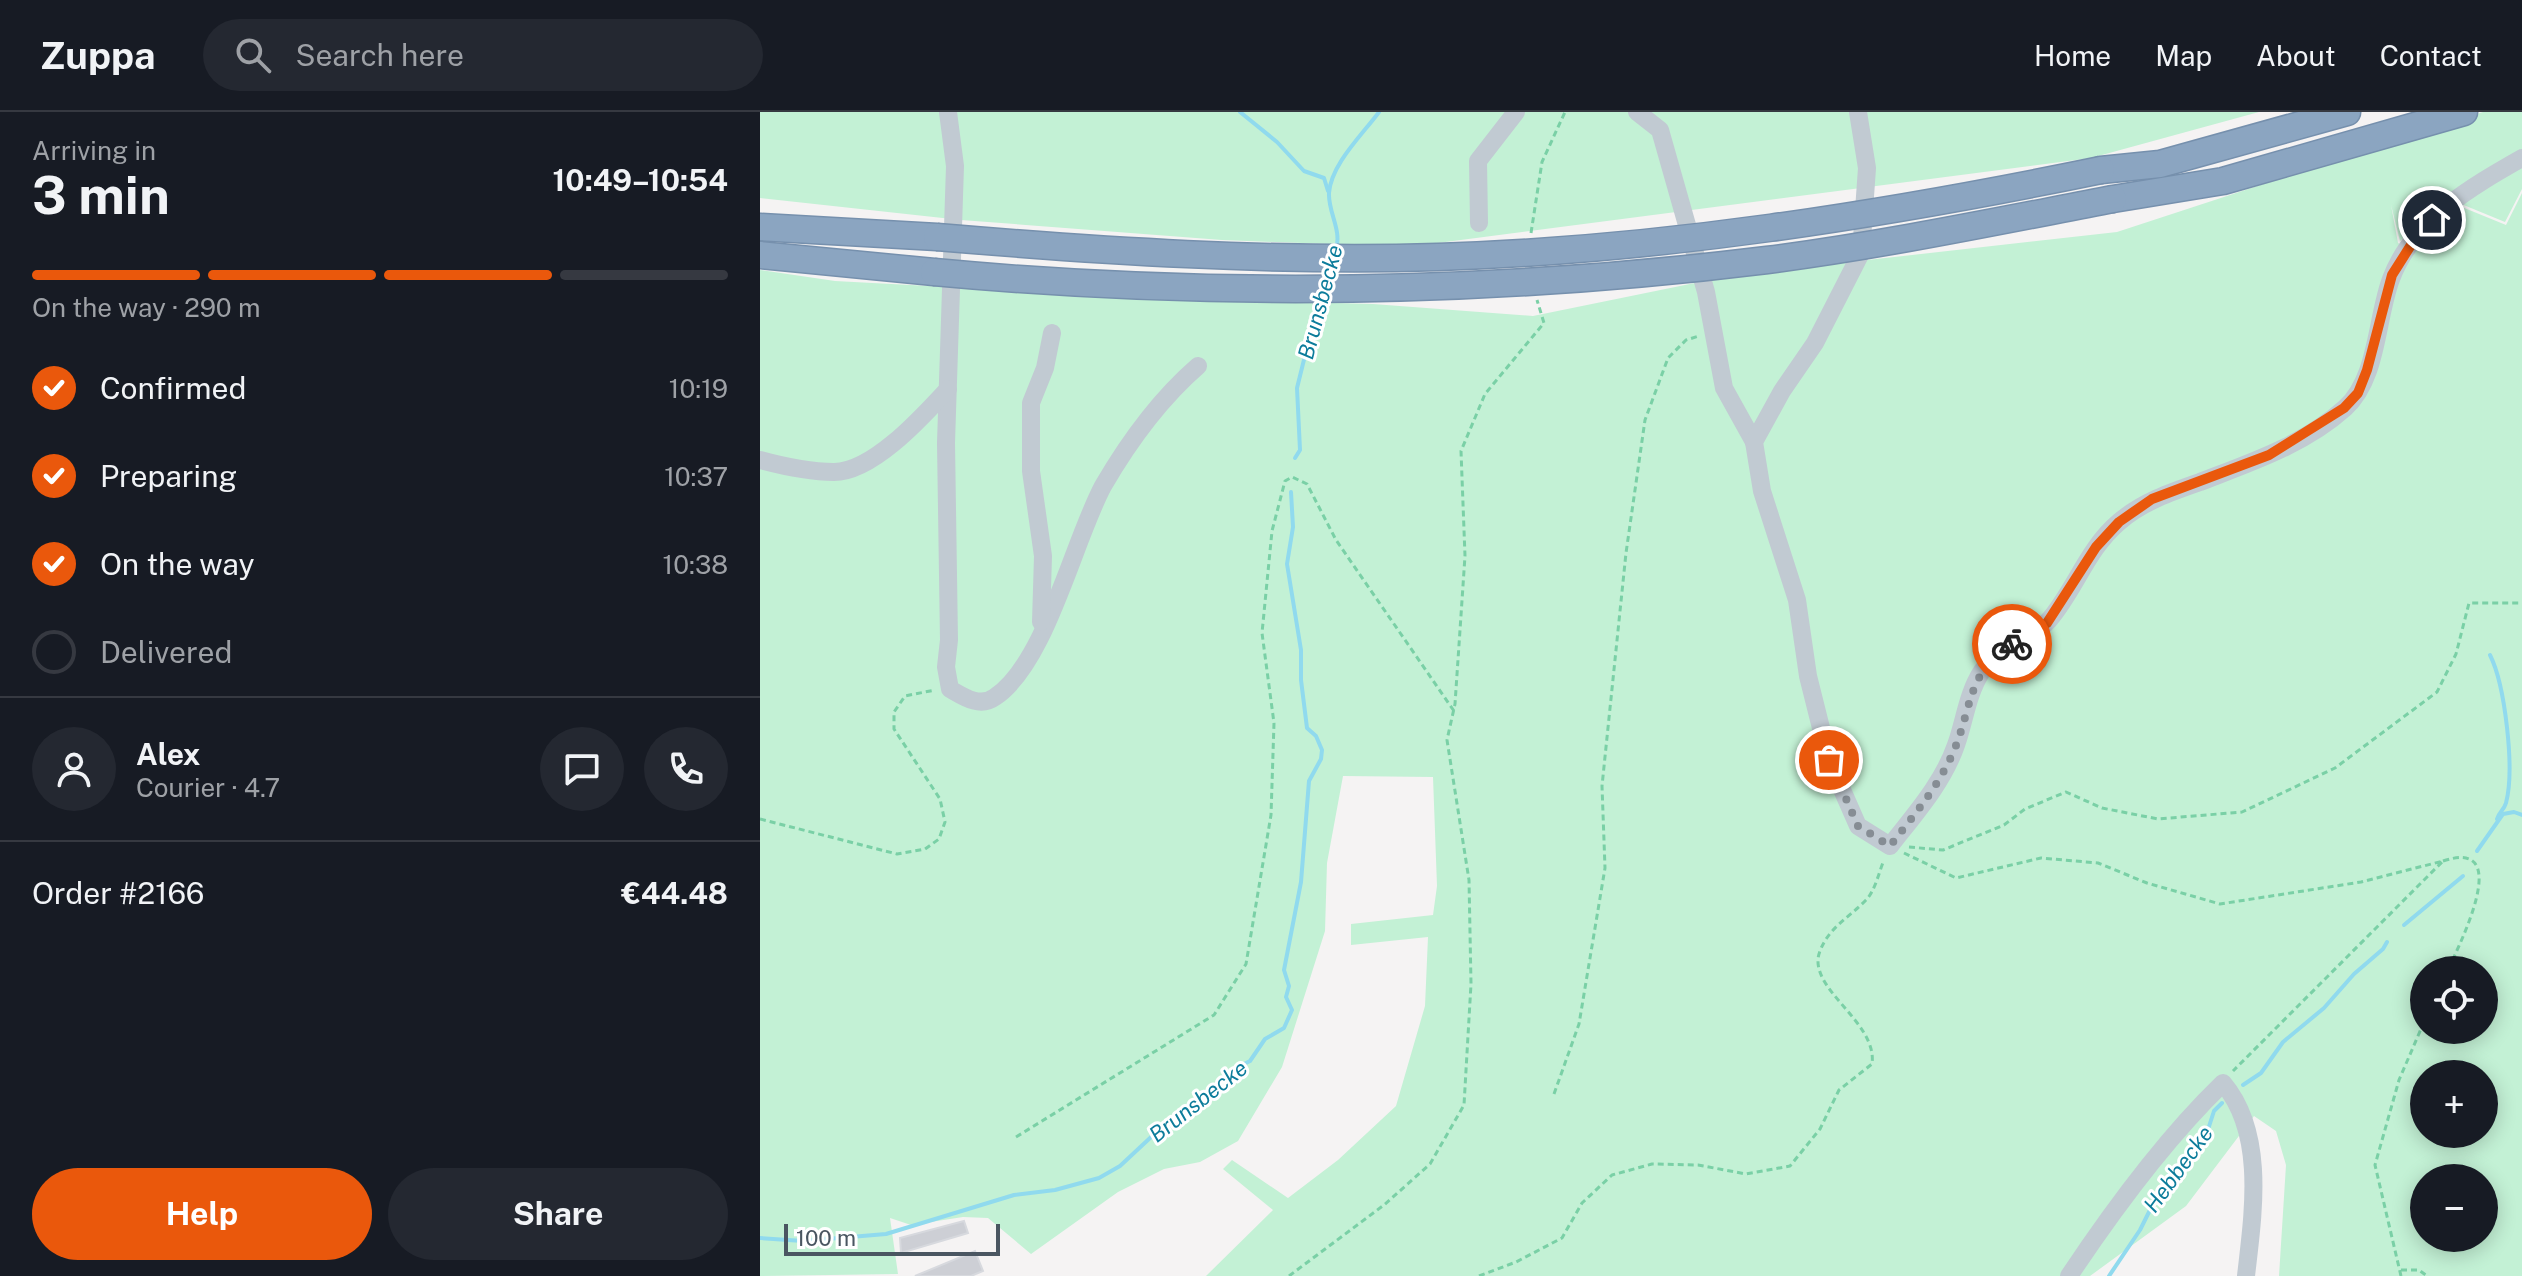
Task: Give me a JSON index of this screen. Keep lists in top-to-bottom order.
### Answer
{
  "water": ["Brunsbecke", "Hebbecke"],
  "scale_bar": "100 m",
  "page": {
    "header": "Zuppa",
    "search": "Search here",
    "nav": [
      "Home",
      "Map",
      "About",
      "Contact"
    ],
    "heading": ["3 min", "Arriving in", "10:49–10:54"],
    "panel": [
      "Alex",
      "Courier · 4.7",
      "Order #2166",
      "€44.48"
    ],
    "bar": "On the way · 290 m",
    "list": [
      ["Confirmed", "10:19"],
      ["Preparing", "10:37"],
      ["On the way", "10:38"],
      "Delivered"
    ],
    "map_buttons": ["+", "−"],
    "buttons": ["Help", "Share"],
    "scale": "100 m"
  }
}
